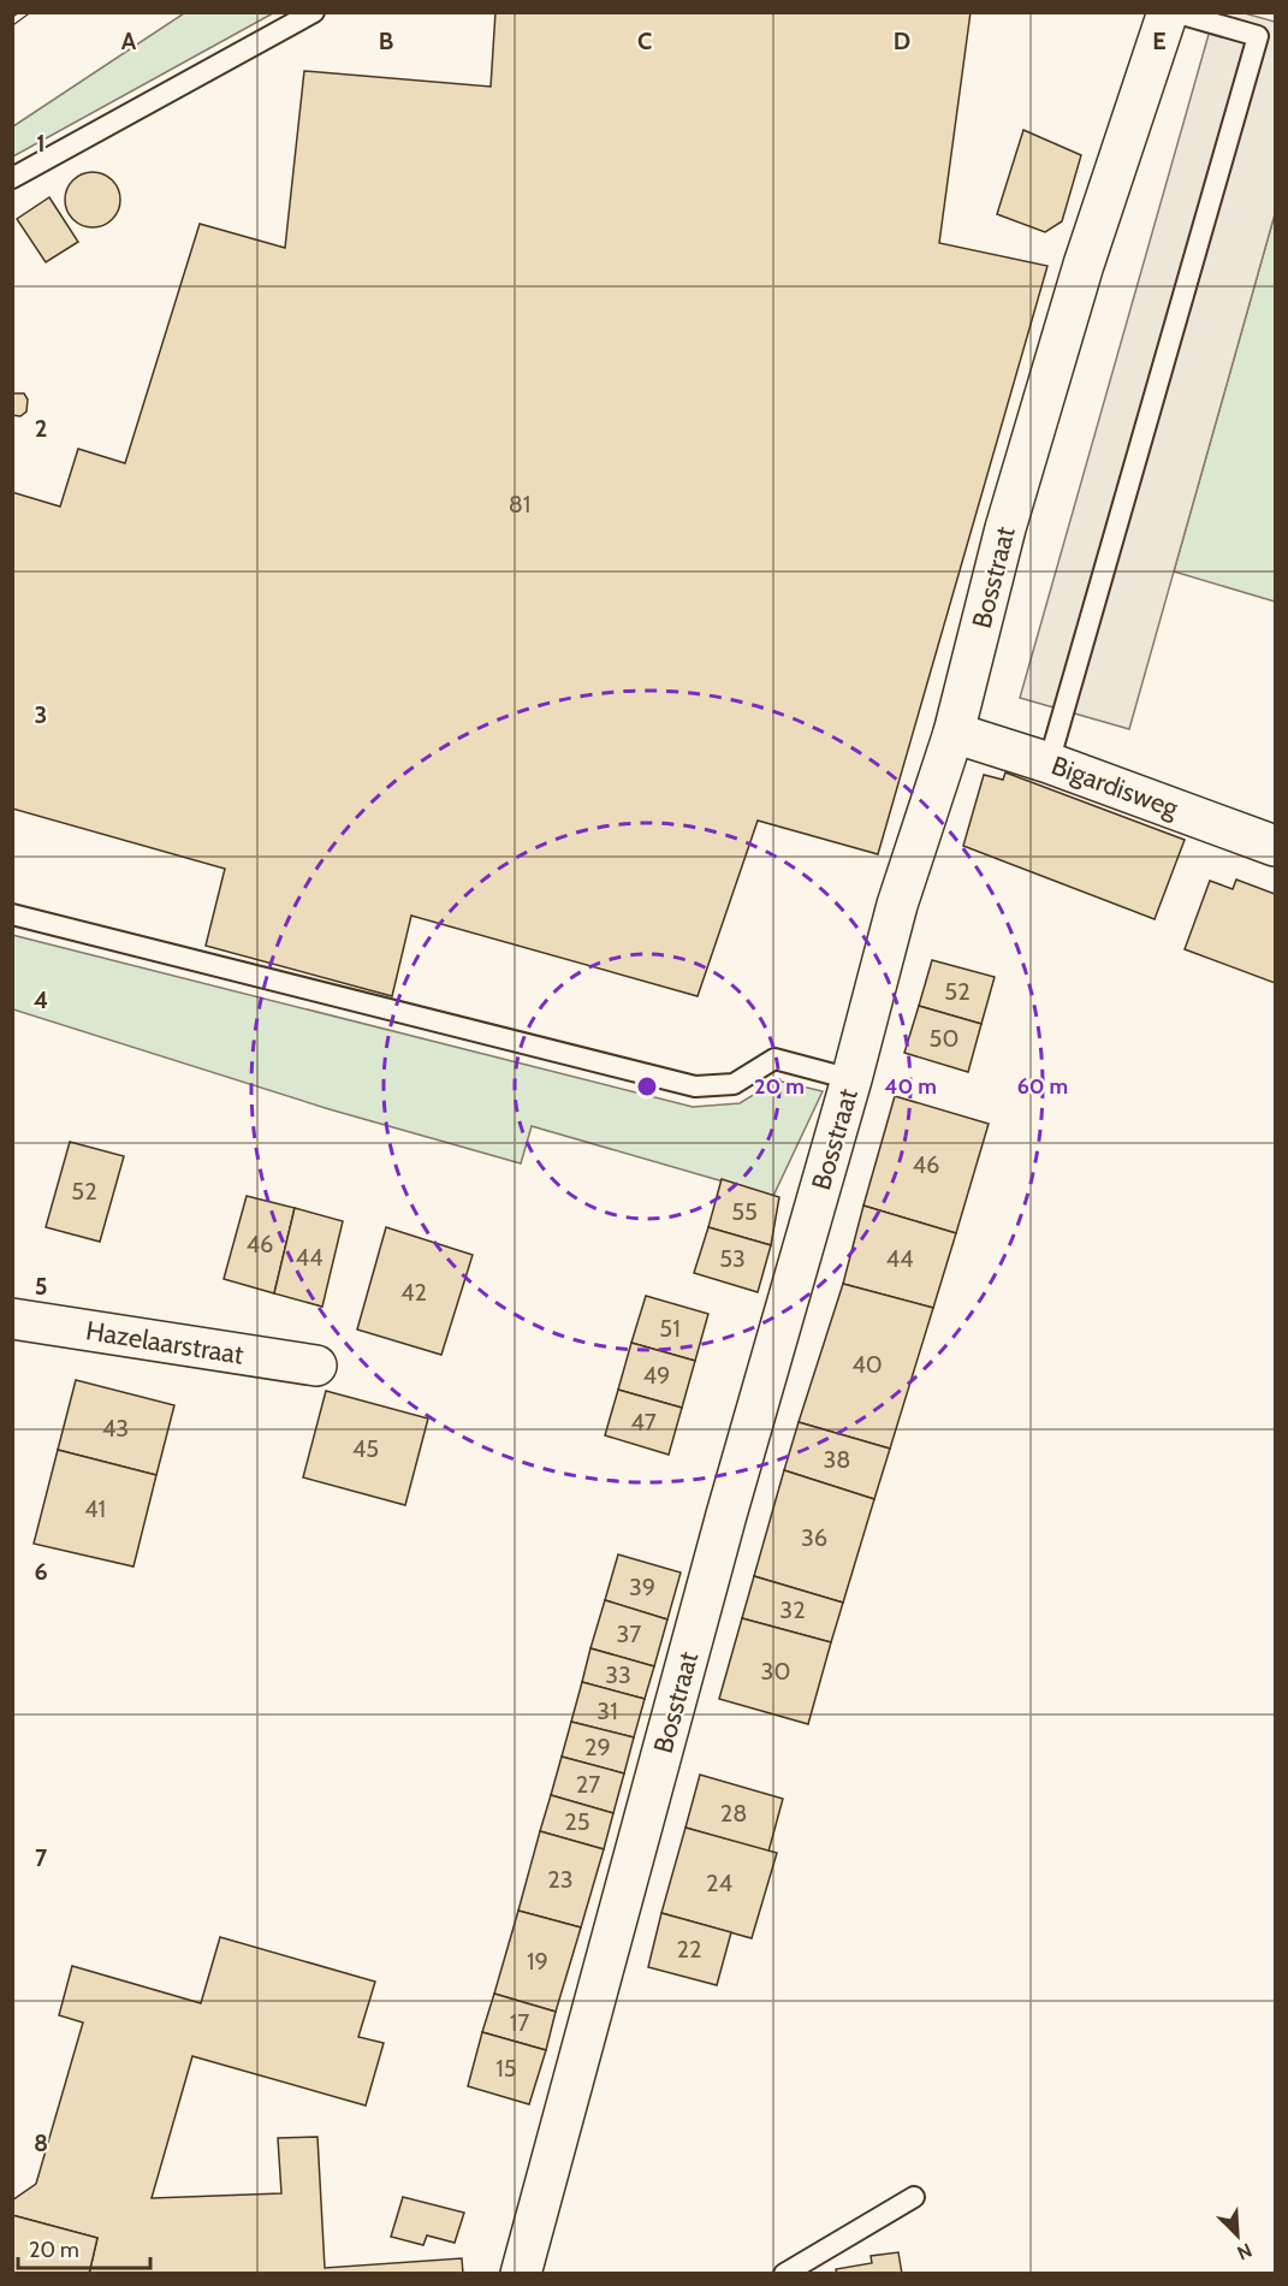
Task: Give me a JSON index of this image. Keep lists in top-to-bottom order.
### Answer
{
  "streets": {
    "street": ["Bosstraat", "Bigardisweg", "Hazelaarstraat"]
  },
  "crossings": [
    ["Bosstraat", "Bigardisweg"]
  ],
  "house_numbers": [
    "81",
    "52",
    "50",
    "46",
    "52",
    "55",
    "46",
    "44",
    "53",
    "44",
    "42",
    "51",
    "40",
    "49",
    "47",
    "43",
    "45",
    "38",
    "41",
    "36",
    "39",
    "32",
    "37",
    "30",
    "33",
    "31",
    "29",
    "27",
    "28",
    "25",
    "23",
    "24",
    "22",
    "19",
    "17",
    "15"
  ],
  "scale_bar": "20 m",
  "north": "bottom right",
  "grid": {
    "columns": [
      "A",
      "B",
      "C",
      "D",
      "E"
    ],
    "rows": [
      "1",
      "2",
      "3",
      "4",
      "5",
      "6",
      "7",
      "8"
    ]
  },
  "rings": ["20 m", "40 m", "60 m"]
}
